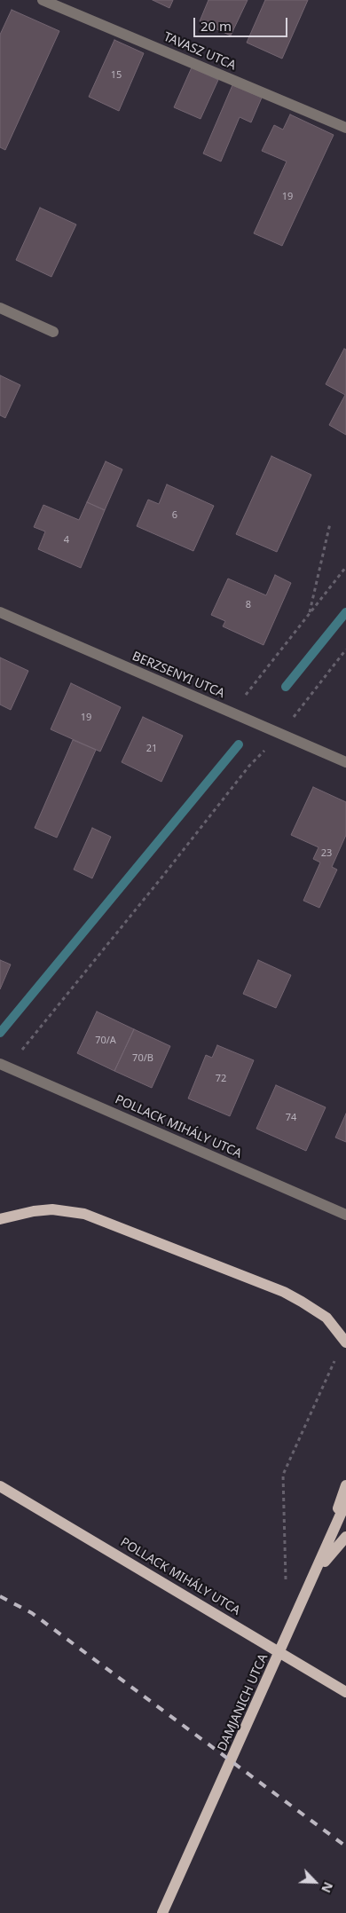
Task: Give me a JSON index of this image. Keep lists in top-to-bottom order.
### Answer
{
  "streets": {
    "main road": ["POLLACK MIHÁLY UTCA", "DAMJANICH UTCA"],
    "street": ["TAVASZ UTCA", "BERZSENYI UTCA"]
  },
  "house_numbers": [
    "15",
    "19",
    "6",
    "4",
    "8",
    "19",
    "21",
    "23",
    "70/A",
    "70/B",
    "72",
    "74"
  ],
  "scale_bar": "20 m",
  "north": "bottom right"
}
